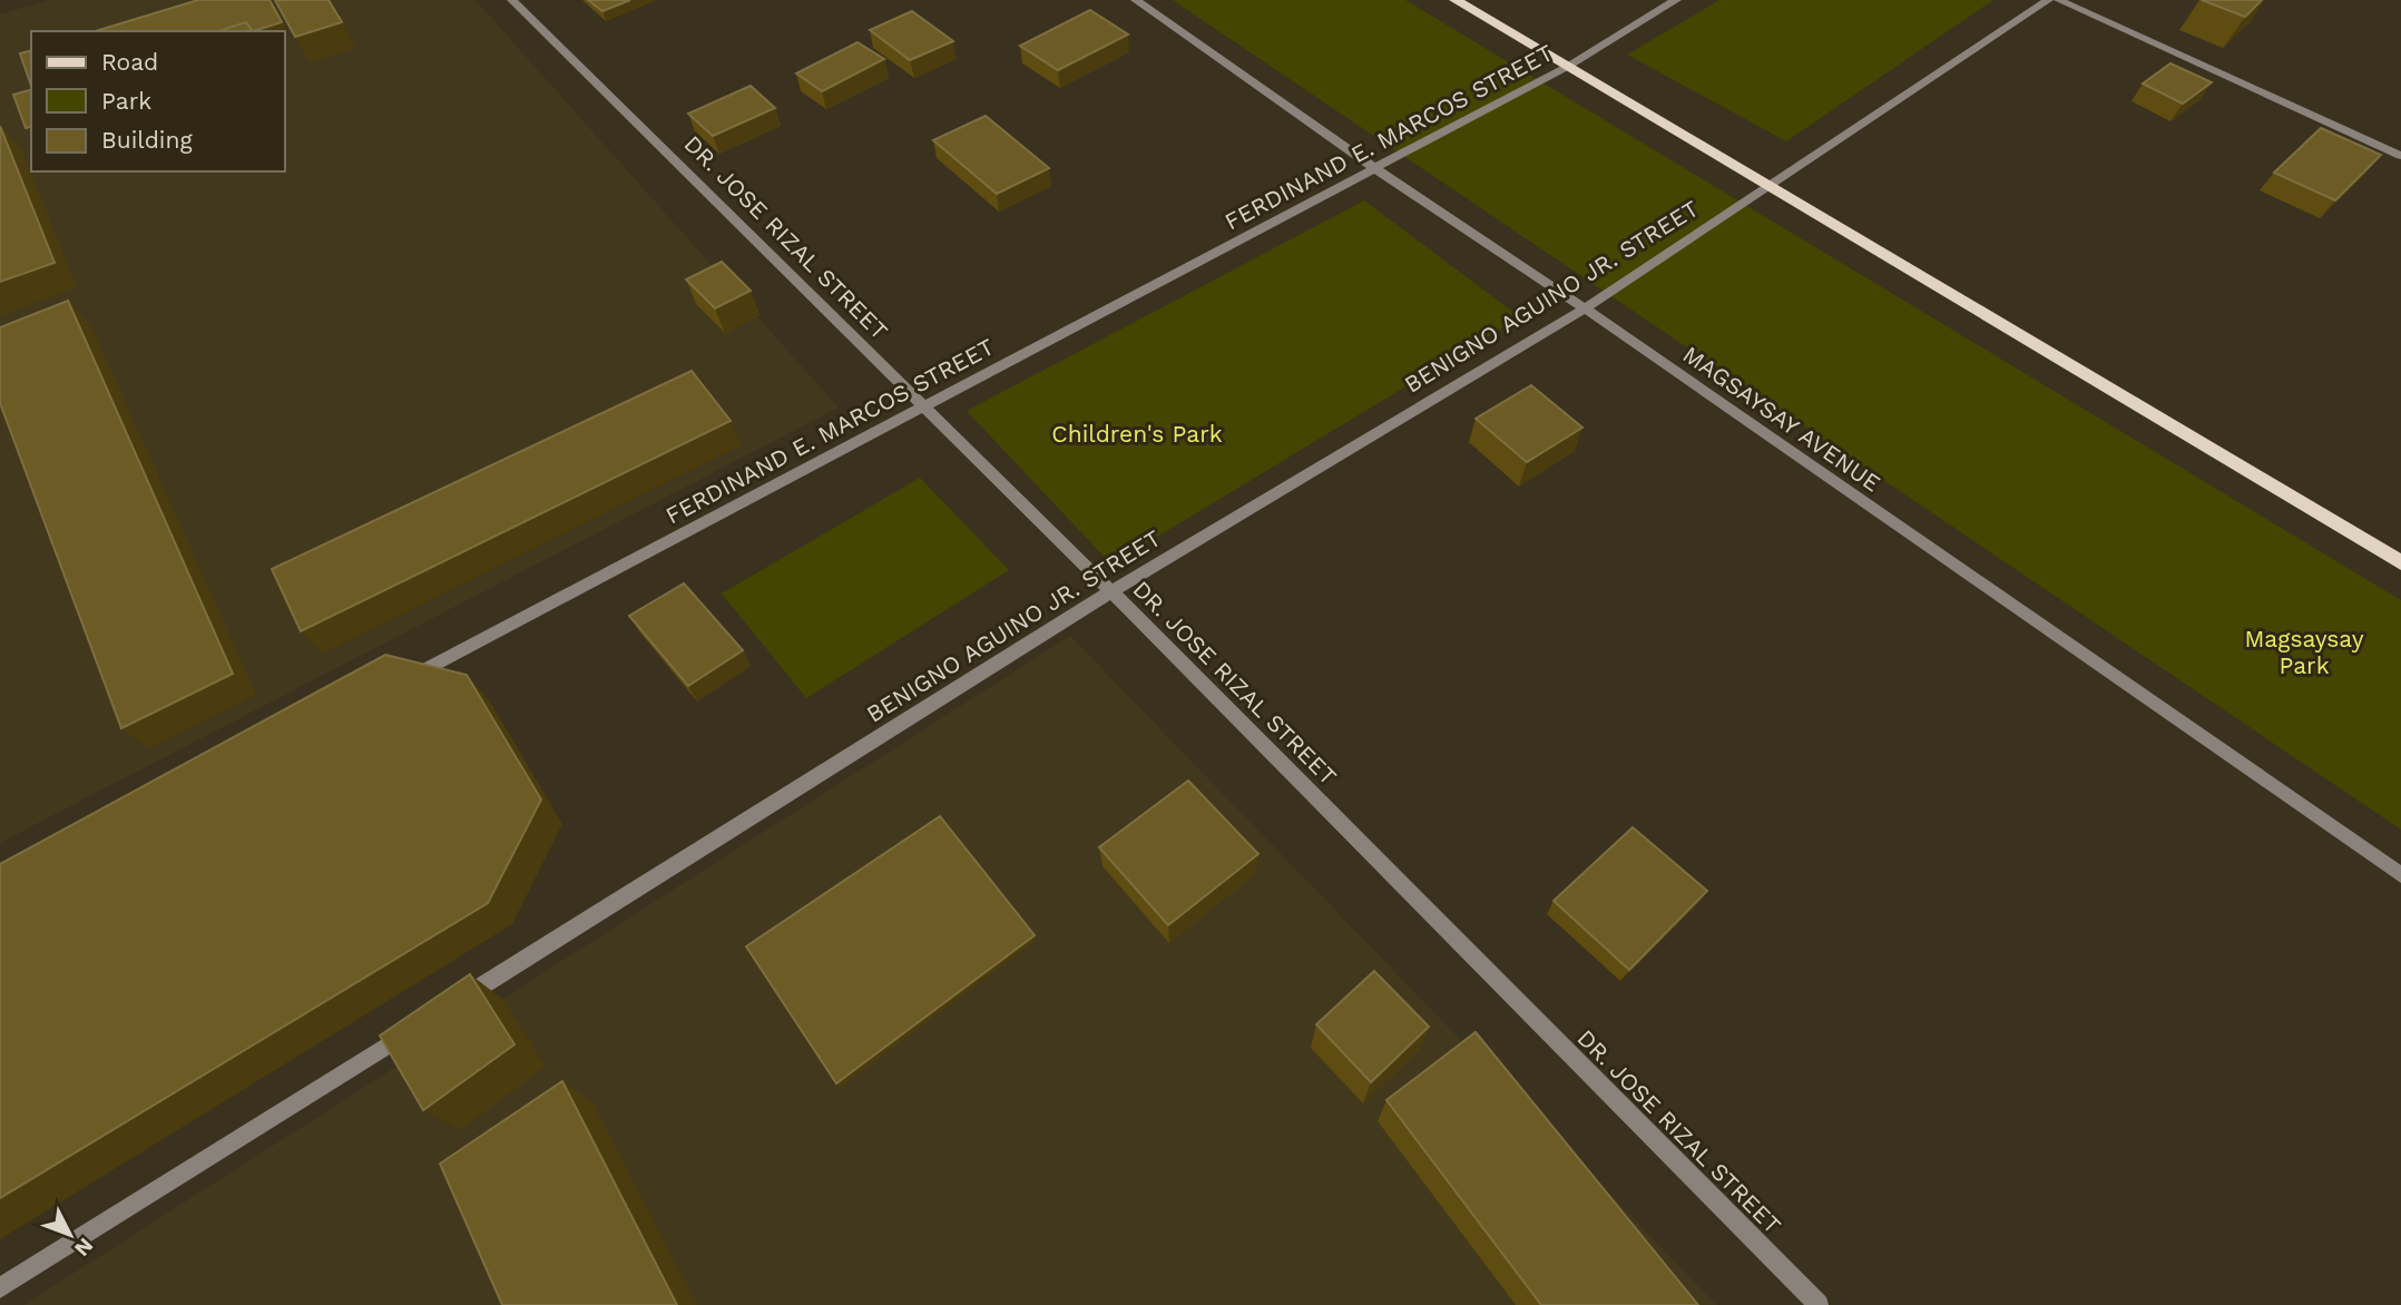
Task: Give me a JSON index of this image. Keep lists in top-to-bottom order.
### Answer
{
  "streets": {
    "street": [
      "FERDINAND E. MARCOS STREET",
      "DR. JOSE RIZAL STREET",
      "BENIGNO AGUINO JR. STREET",
      "MAGSAYSAY AVENUE"
    ]
  },
  "crossings": [
    ["FERDINAND E. MARCOS STREET", "DR. JOSE RIZAL STREET"],
    ["FERDINAND E. MARCOS STREET", "MAGSAYSAY AVENUE"],
    ["DR. JOSE RIZAL STREET", "BENIGNO AGUINO JR. STREET"],
    ["BENIGNO AGUINO JR. STREET", "MAGSAYSAY AVENUE"]
  ],
  "parks": ["Children's Park", "Magsaysay Park"],
  "legend": ["Road", "Park", "Building"],
  "north": "bottom right"
}
